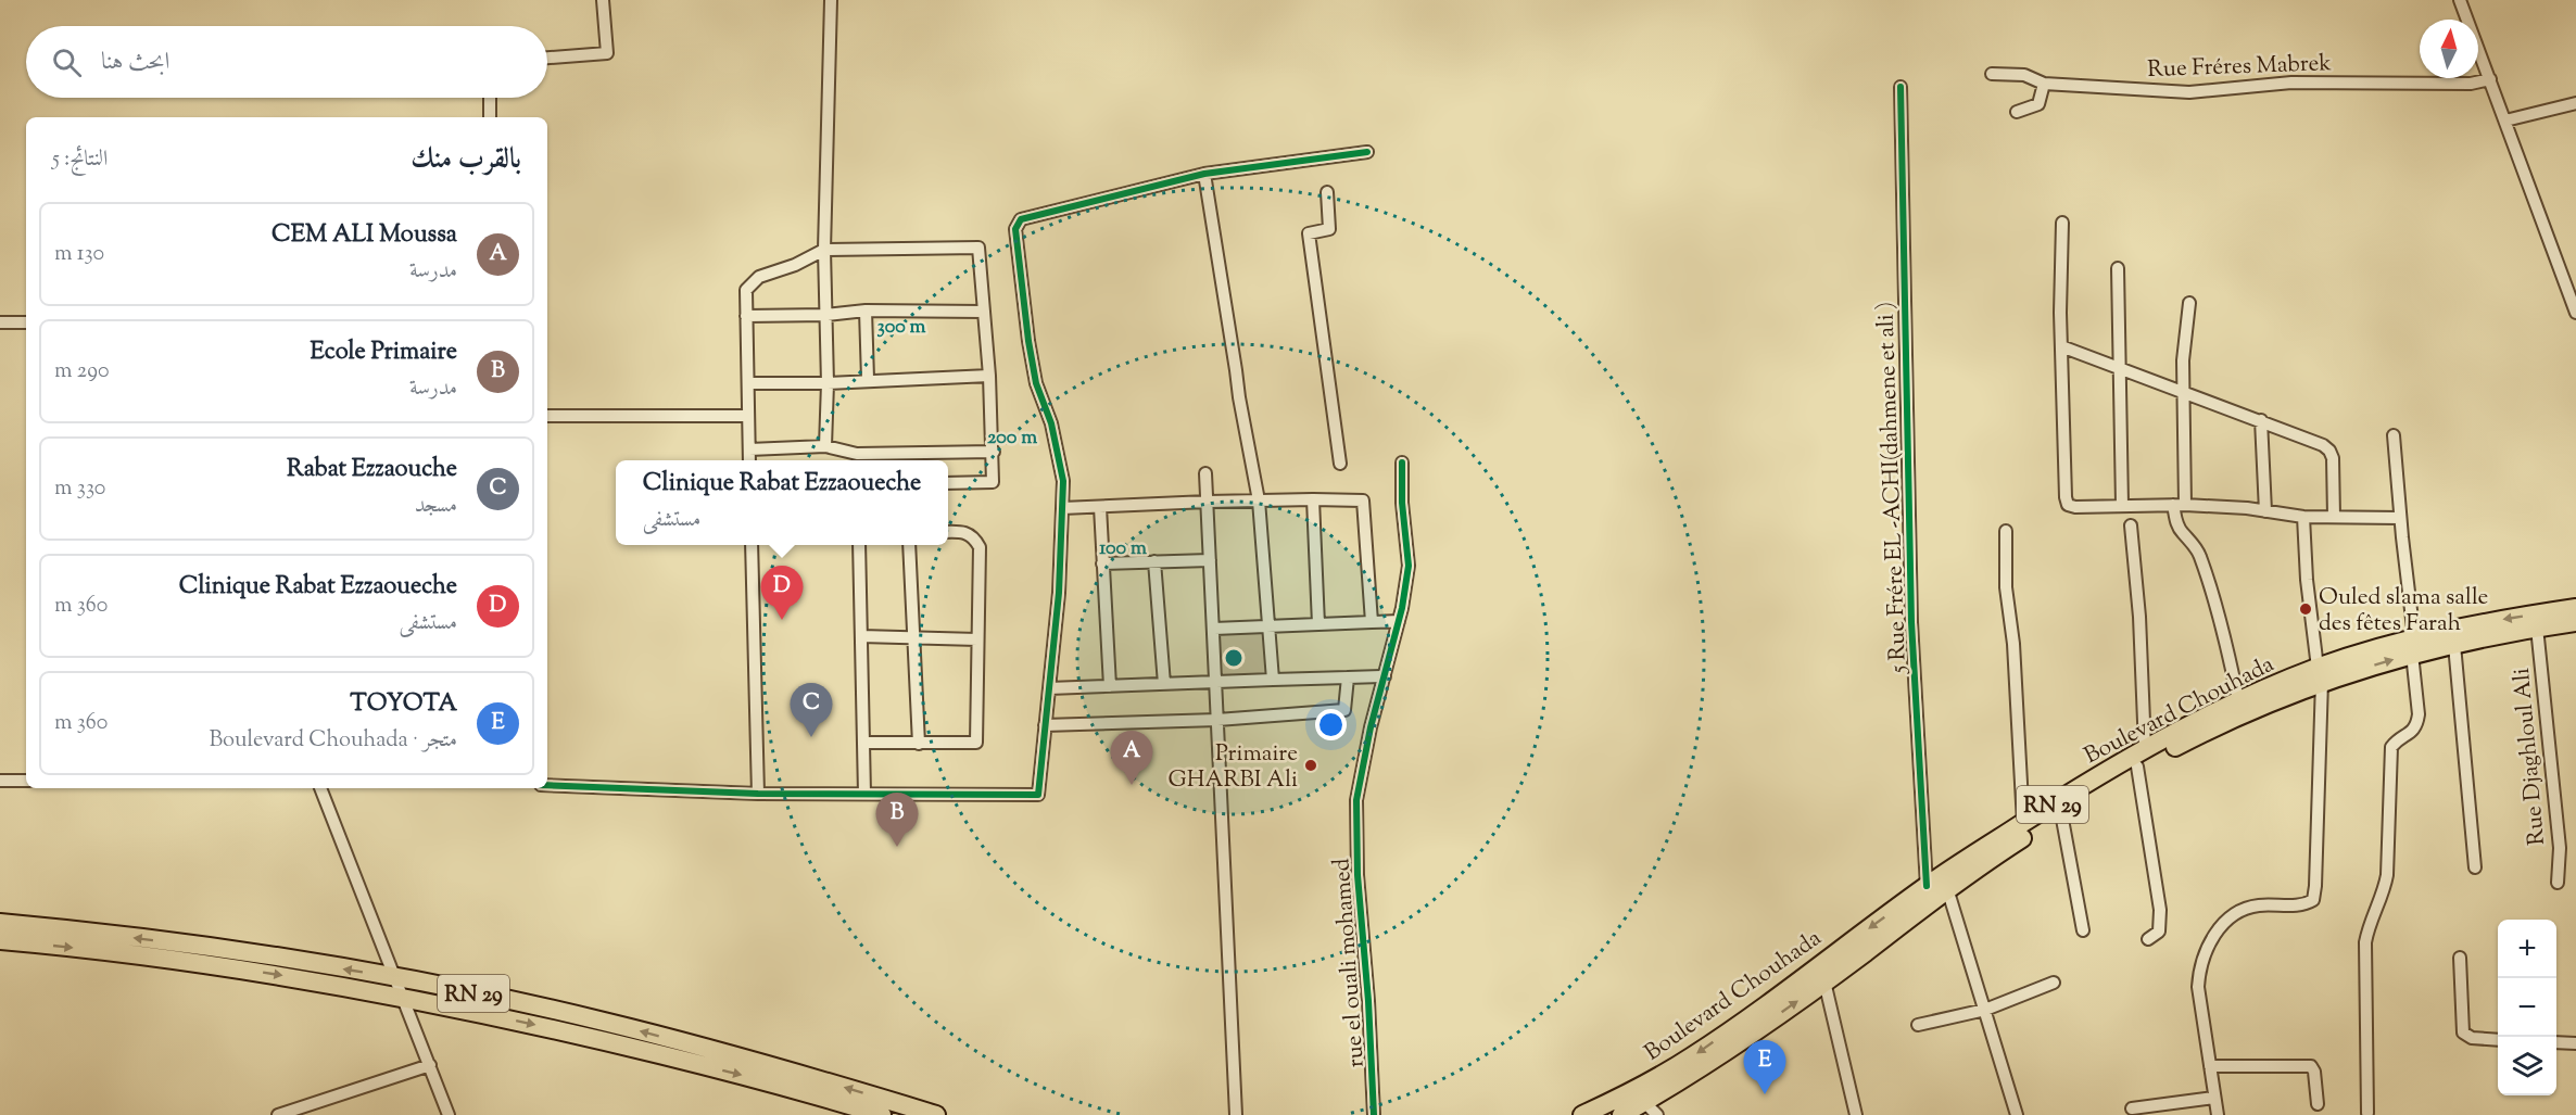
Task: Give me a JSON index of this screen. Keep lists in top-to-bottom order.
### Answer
{
  "streets": {
    "highway": ["Boulevard Chouhada", "RN 29"],
    "street": [
      "Rue Fréres Mabrek",
      "5 Rue Frére EL -ACHI(dahmene et ali )",
      "Rue Djaghloul Ali",
      "rue el ouali mohamed"
    ]
  },
  "crossings": [
    ["5 Rue Frére EL -ACHI(dahmene et ali )", "Boulevard Chouhada"],
    ["Boulevard Chouhada", "RN 29"],
    ["Rue Djaghloul Ali", "RN 29"]
  ],
  "places": ["Ouled slama salle des fêtes Farah", "Primaire GHARBI Ali"],
  "north": "top",
  "page": {
    "search": "ابحث هنا",
    "heading": ["بالقرب منك", "النتائج: 5"],
    "list": [
      {
        "mark": "A",
        "name": "CEM ALI Moussa",
        "note": "مدرسة",
        "value": "130 m"
      },
      {
        "mark": "B",
        "name": "Ecole Primaire",
        "note": "مدرسة",
        "value": "290 m"
      },
      {
        "mark": "C",
        "name": "Rabat Ezzaouche",
        "note": "مسجد",
        "value": "330 m"
      },
      {
        "mark": "D",
        "name": "Clinique Rabat Ezzaoueche",
        "note": "مستشفى",
        "value": "360 m"
      },
      {
        "mark": "E",
        "name": "TOYOTA",
        "note": "متجر · Boulevard Chouhada",
        "value": "360 m"
      }
    ],
    "popup": ["Clinique Rabat Ezzaoueche", "مستشفى"],
    "pins": [
      "D",
      "C",
      "A",
      "B",
      "E"
    ],
    "map_buttons": ["+", "−"]
  },
  "rings": ["300 m", "200 m", "100 m"]
}
